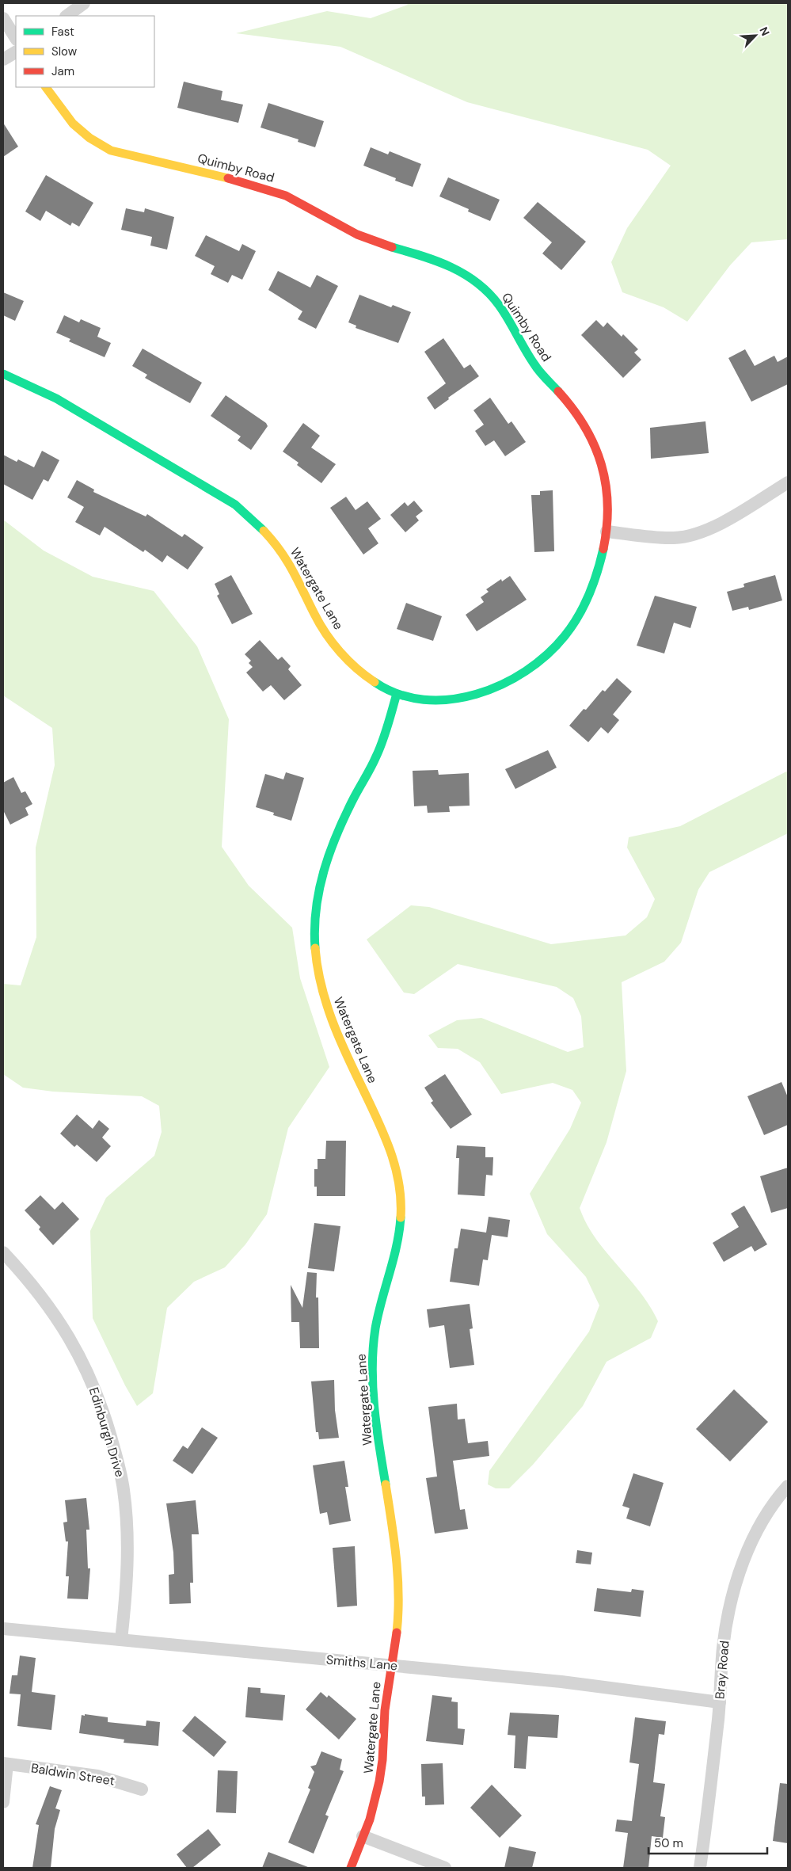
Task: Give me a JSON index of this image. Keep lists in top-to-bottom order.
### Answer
{
  "streets": {
    "street": [
      "Quimby Road",
      "Watergate Lane",
      "Edinburgh Drive",
      "Smiths Lane",
      "Bray Road",
      "Baldwin Street"
    ]
  },
  "crossings": [
    ["Quimby Road", "Watergate Lane"],
    ["Watergate Lane", "Smiths Lane"],
    ["Edinburgh Drive", "Smiths Lane"],
    ["Smiths Lane", "Bray Road"]
  ],
  "legend": ["Fast", "Slow", "Jam"],
  "scale_bar": "50 m",
  "north": "top right"
}
